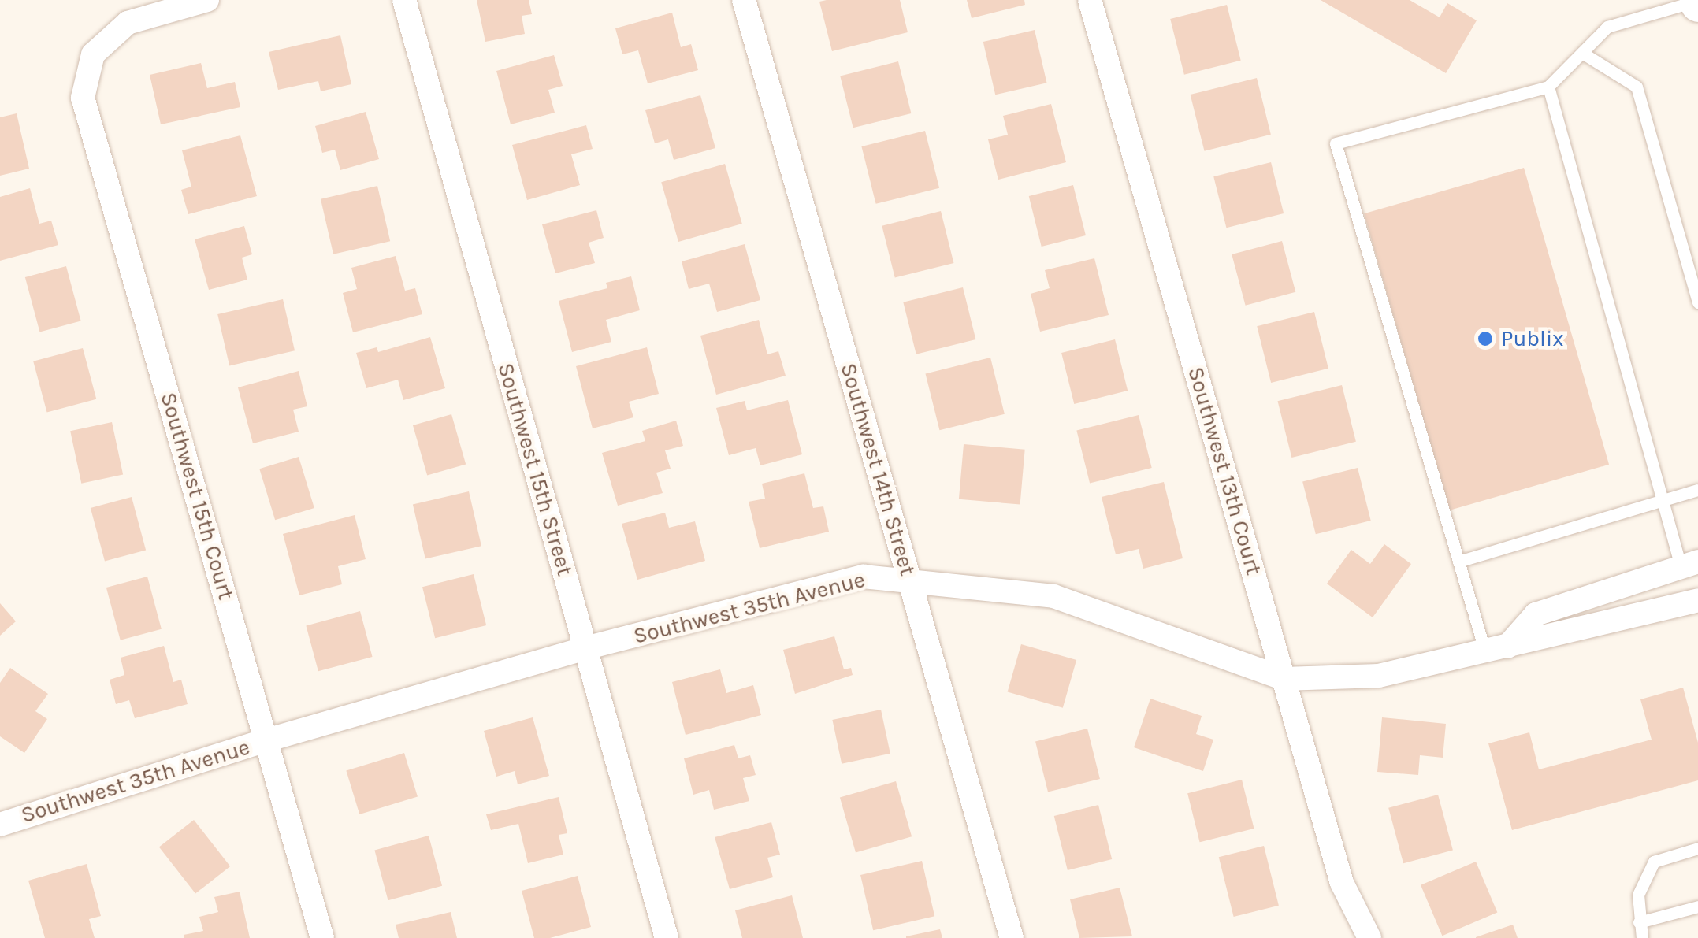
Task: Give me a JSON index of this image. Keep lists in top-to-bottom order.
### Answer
{
  "streets": {
    "street": [
      "Southwest 15th Street",
      "Southwest 14th Street",
      "Southwest 13th Court",
      "Southwest 15th Court",
      "Southwest 35th Avenue"
    ]
  },
  "crossings": [
    ["Southwest 15th Street", "Southwest 35th Avenue"],
    ["Southwest 14th Street", "Southwest 35th Avenue"],
    ["Southwest 13th Court", "Southwest 35th Avenue"],
    ["Southwest 15th Court", "Southwest 35th Avenue"]
  ],
  "places": ["Publix"]
}
